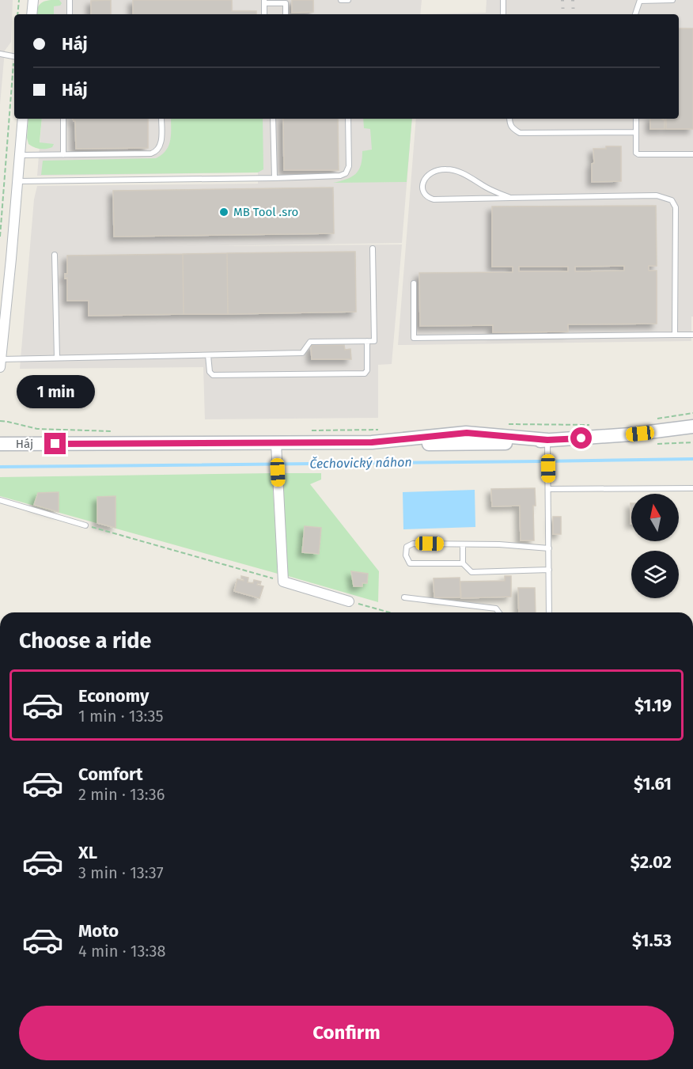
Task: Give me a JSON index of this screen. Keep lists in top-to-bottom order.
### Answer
{
  "streets": {
    "main road": ["Háj"]
  },
  "water": ["Čechovický náhon"],
  "places": ["MB Tool .sro"],
  "north": "top",
  "page": {
    "banner": ["Háj", "Háj"],
    "bubble": "1 min",
    "heading": "Choose a ride",
    "list": [
      {
        "name": "Economy",
        "note": "1 min · 13:35",
        "value": "$1.19"
      },
      {
        "name": "Comfort",
        "note": "2 min · 13:36",
        "value": "$1.61"
      },
      {
        "name": "XL",
        "note": "3 min · 13:37",
        "value": "$2.02"
      },
      {
        "name": "Moto",
        "note": "4 min · 13:38",
        "value": "$1.53"
      }
    ],
    "buttons": "Confirm"
  }
}
